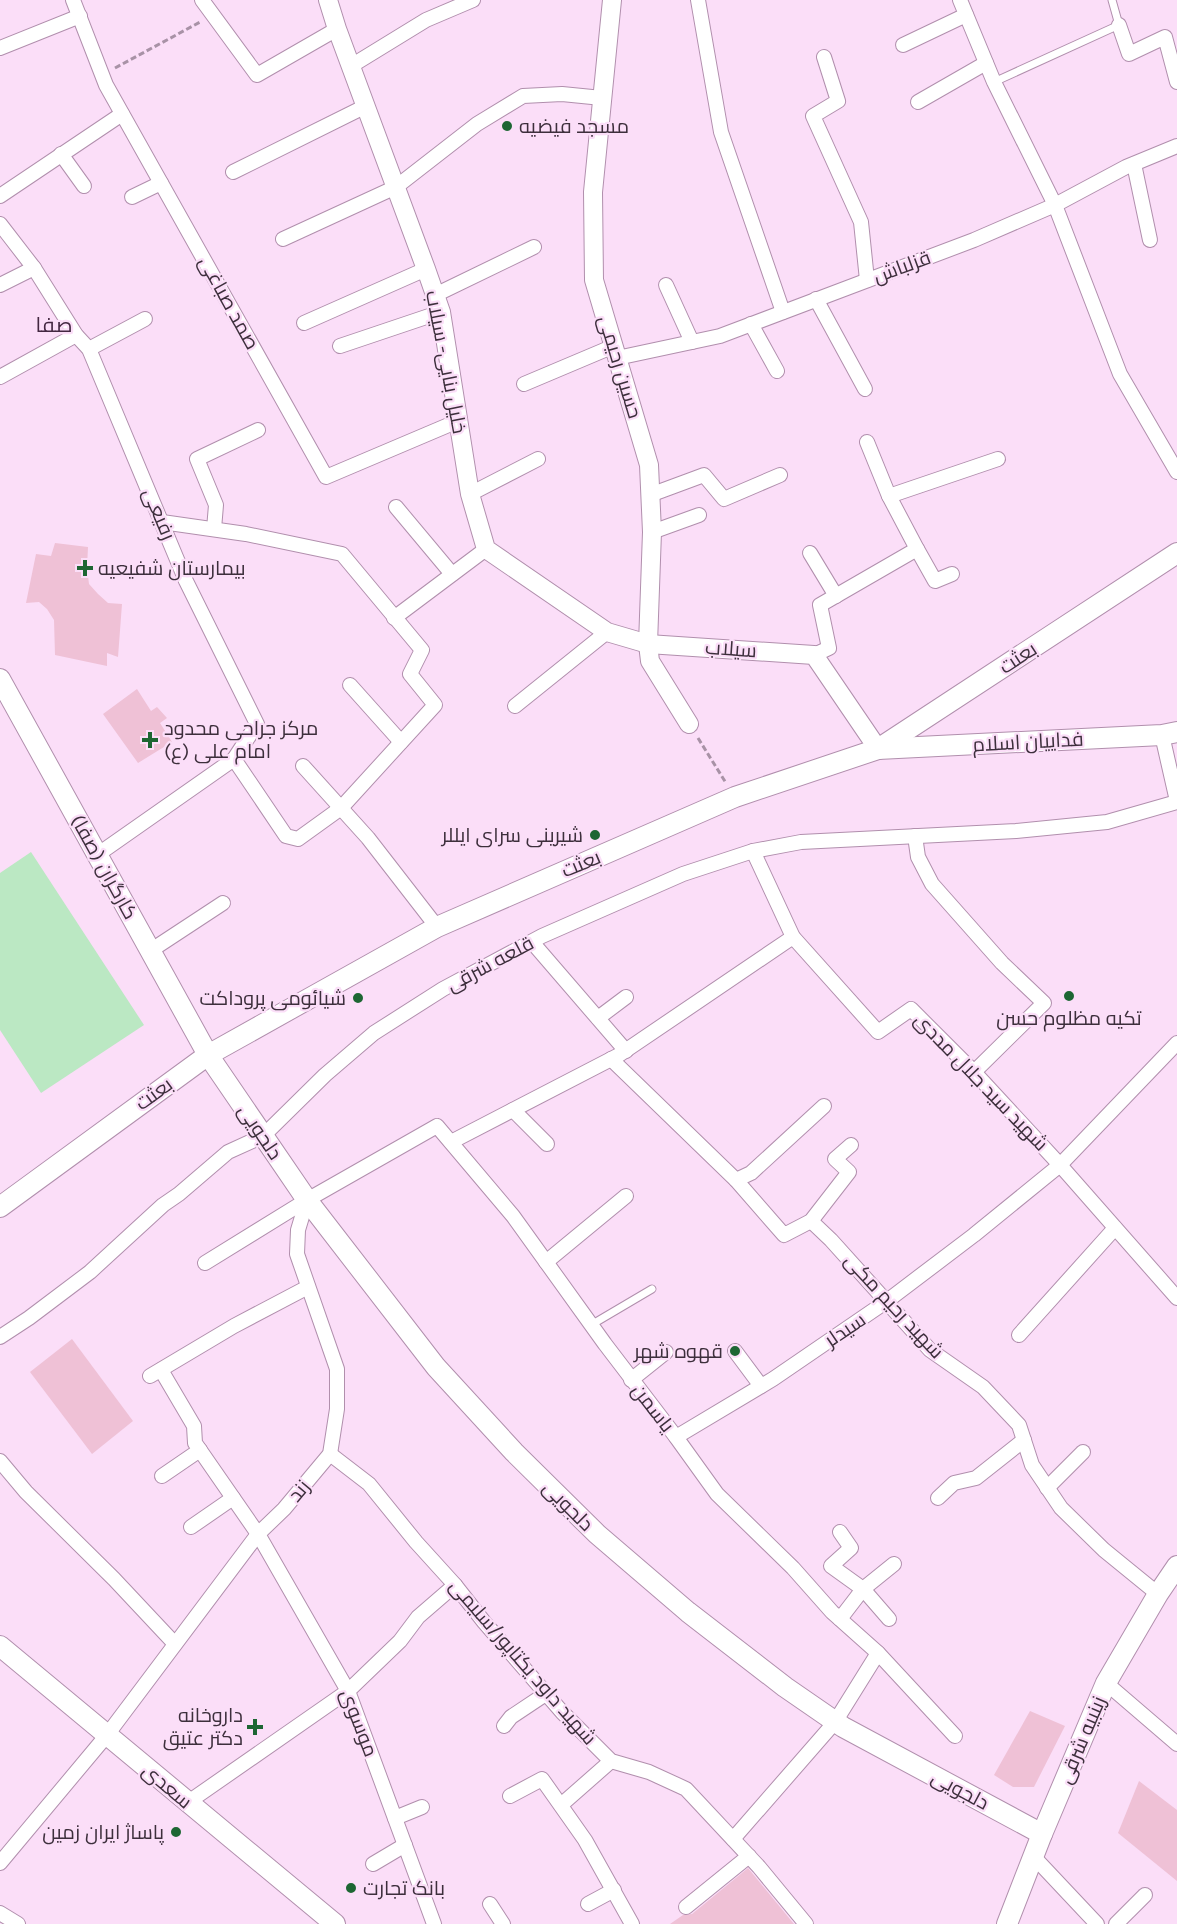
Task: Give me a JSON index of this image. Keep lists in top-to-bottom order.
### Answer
{
  "streets": {
    "main road": [
      "بعثت",
      "فداییان اسلام",
      "کارگران (صفا)",
      "دلجویی",
      "زینبیه شرقی",
      "سعدی"
    ],
    "street": [
      "قزلباش",
      "صمد صباغی",
      "خلیل بنایی- سیلاب",
      "حسین رحیمی",
      "رفیعی",
      "سیلاب",
      "قلعه شرقی",
      "شهید سید جلال مددی",
      "شهید رحیم مکی",
      "سیدلر",
      "یاسمن",
      "زند",
      "شهید داود یکتاپور/سلیمی",
      "موسوی"
    ]
  },
  "crossings": [
    ["قزلباش", "حسین رحیمی"],
    ["صمد صباغی", "خلیل بنایی- سیلاب"],
    ["حسین رحیمی", "سیلاب"],
    ["رفیعی", "کارگران (صفا)"],
    ["بعثت", "فداییان اسلام"],
    ["بعثت", "کارگران (صفا)"],
    ["بعثت", "دلجویی"],
    ["کارگران (صفا)", "دلجویی"],
    ["قلعه شرقی", "شهید سید جلال مددی"],
    ["قلعه شرقی", "دلجویی"],
    ["شهید سید جلال مددی", "سیدلر"],
    ["دلجویی", "زینبیه شرقی"],
    ["شهید رحیم مکی", "سیدلر"],
    ["شهید رحیم مکی", "زینبیه شرقی"],
    ["سیدلر", "یاسمن"],
    ["زند", "شهید داود یکتاپور/سلیمی"],
    ["زند", "موسوی"],
    ["زند", "سعدی"]
  ],
  "districts": ["صفا"],
  "places": {
    "other": [
      "مسجد فیضیه",
      "شیرینی سرای ایللر",
      "تکیه مظلوم حسن",
      "شیائومی پروداکت",
      "قهوه شهر",
      "پاساژ ایران زمین",
      "بانک تجارت"
    ],
    "health": ["بیمارستان شفیعیه", "مرکز جراحی محدود امام علی (ع)", "داروخانه دکتر عتیق"]
  }
}
